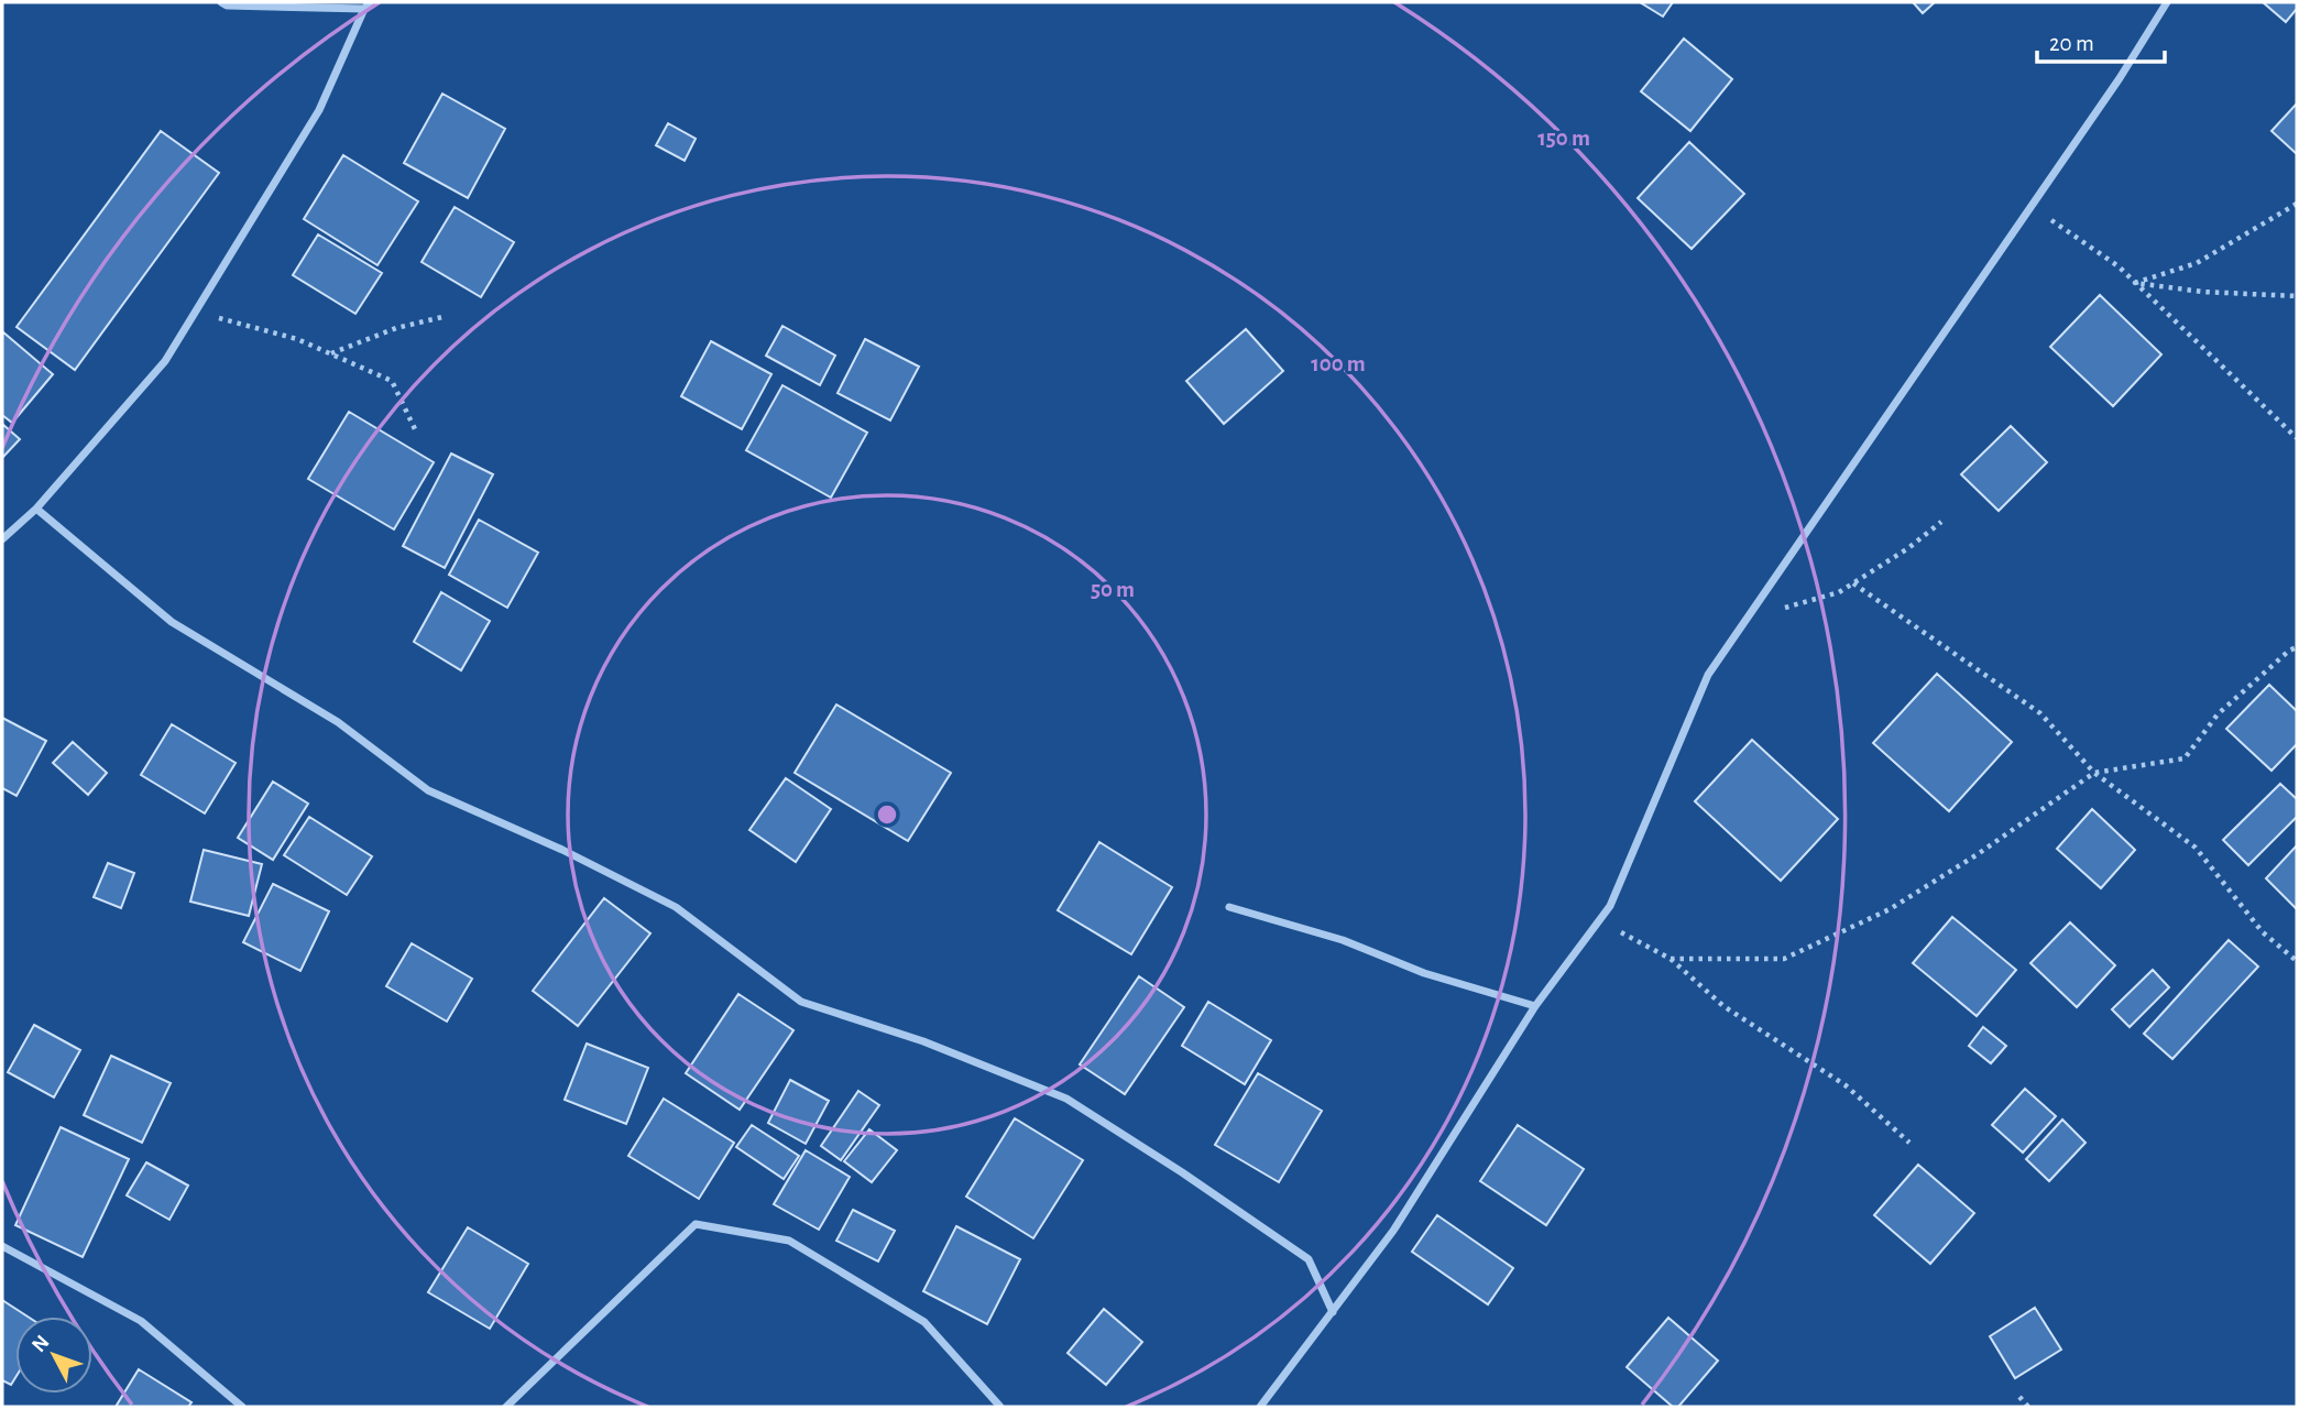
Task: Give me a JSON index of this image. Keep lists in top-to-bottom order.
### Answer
{
  "scale_bar": "20 m",
  "north": "top left",
  "rings": ["150 m", "100 m", "50 m"]
}
